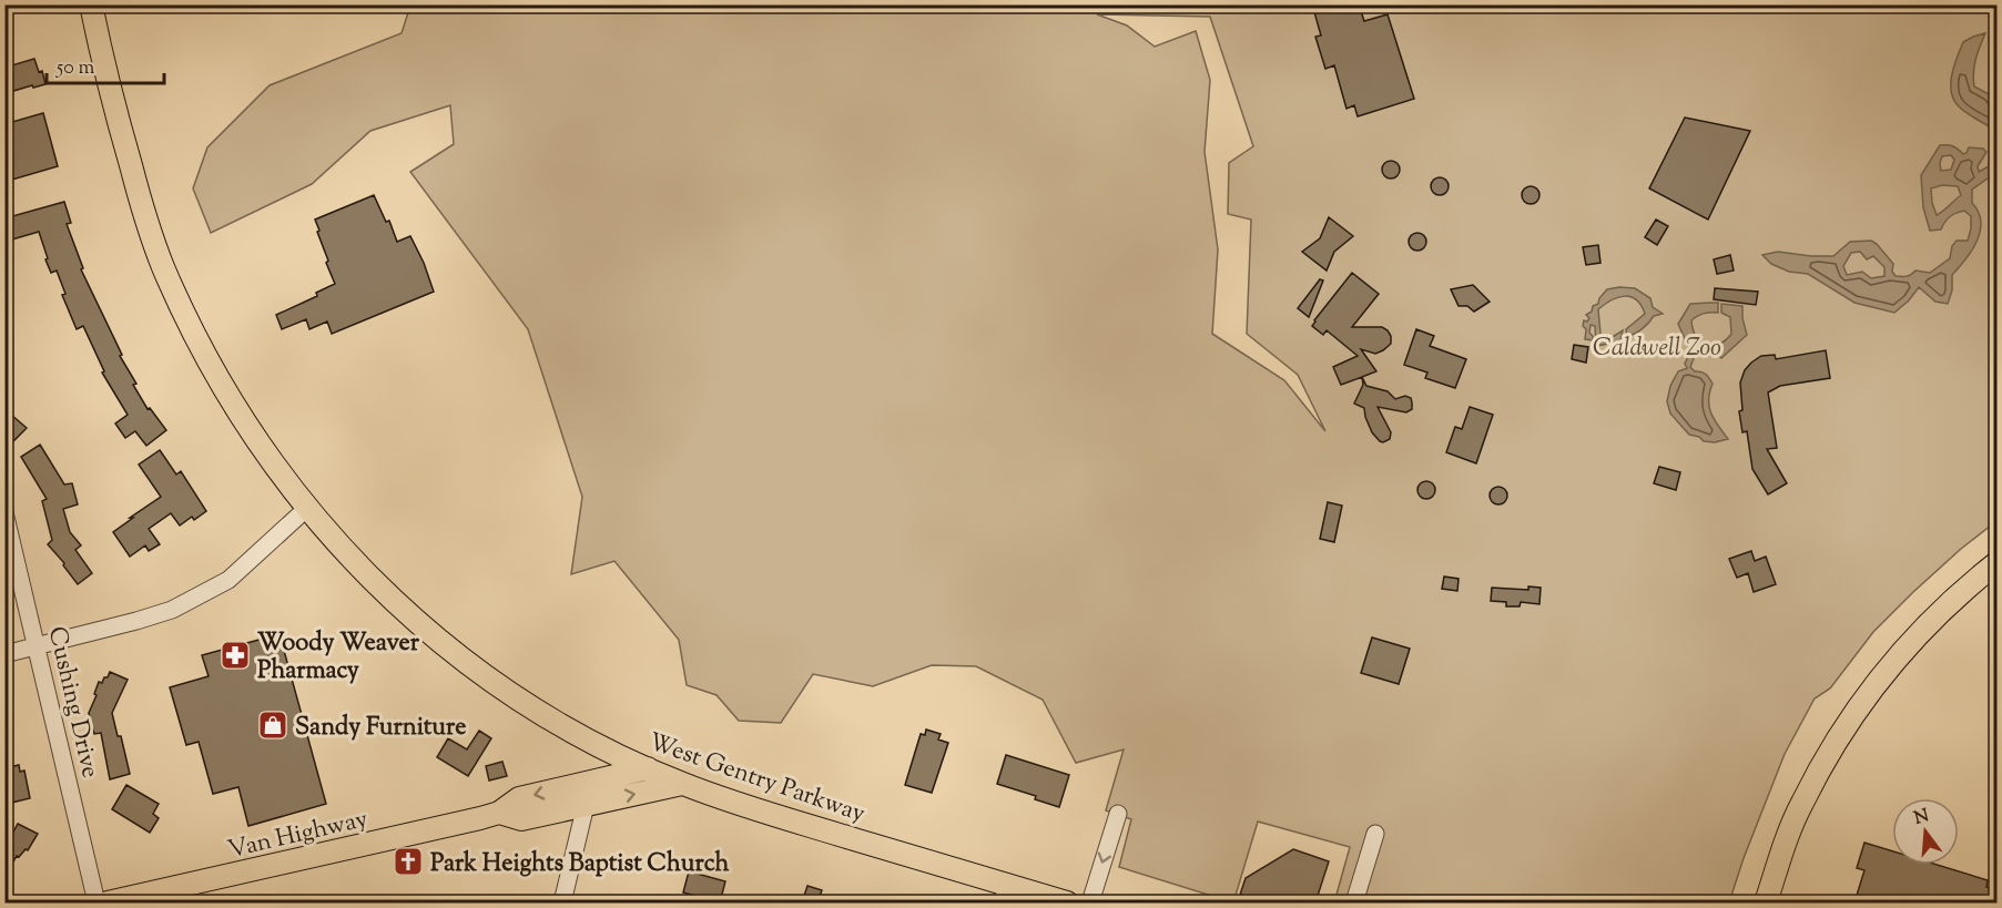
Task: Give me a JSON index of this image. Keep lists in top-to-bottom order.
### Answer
{
  "streets": {
    "main road": ["West Gentry Parkway", "Van Highway"],
    "street": ["Cushing Drive"]
  },
  "crossings": [
    ["West Gentry Parkway", "Van Highway"]
  ],
  "parks": ["Caldwell Zoo"],
  "places": {
    "pharmacy": ["Woody Weaver Pharmacy"],
    "shop": ["Sandy Furniture"],
    "church": ["Park Heights Baptist Church"]
  },
  "scale_bar": "50 m",
  "north": "top"
}
